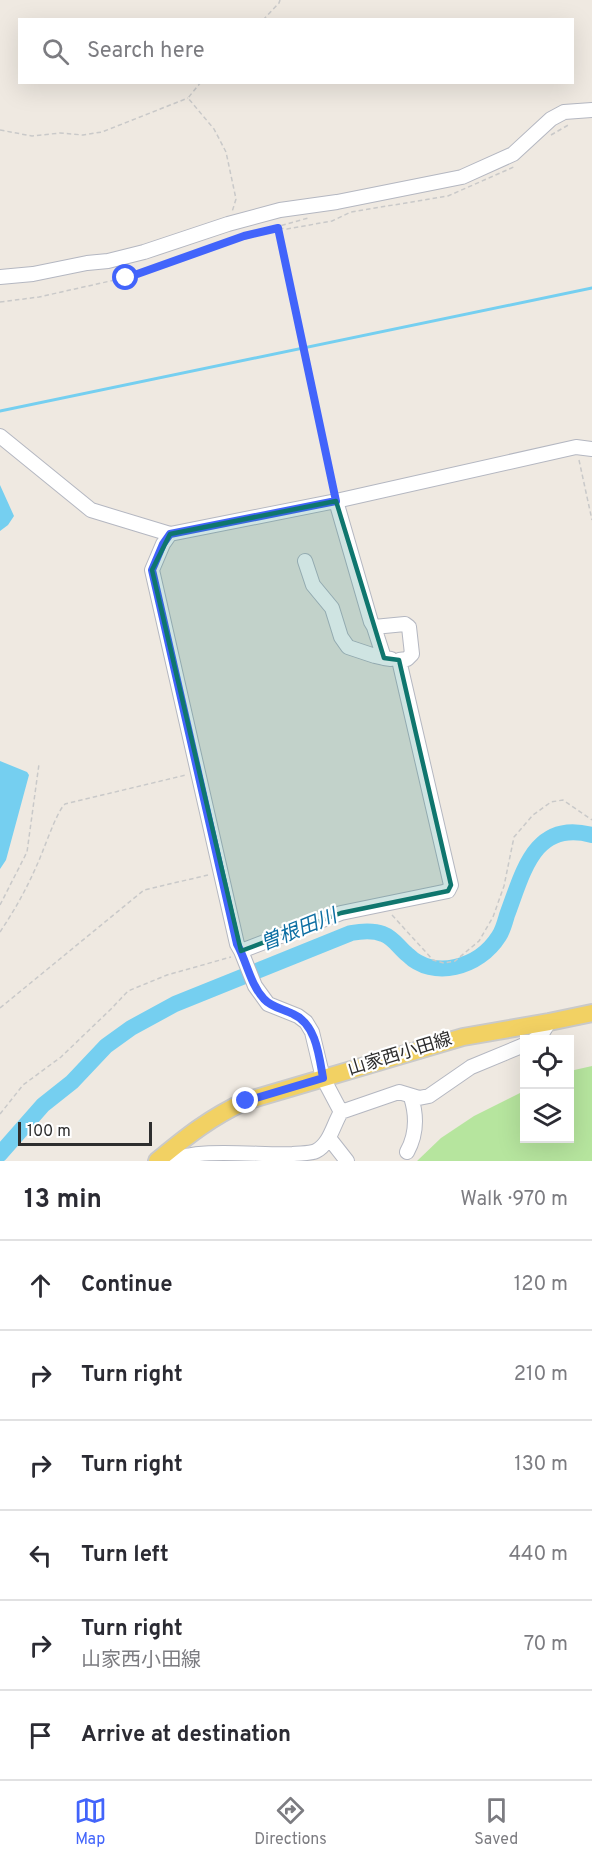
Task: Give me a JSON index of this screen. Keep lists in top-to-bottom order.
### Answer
{
  "streets": {
    "main road": ["山家西小田線"]
  },
  "water": ["曽根田川"],
  "scale_bar": "100 m",
  "page": {
    "search": "Search here",
    "scale": "100 m",
    "heading": ["13 min", "Walk · 970 m"],
    "list": [
      ["Continue", "120 m"],
      ["Turn right", "210 m"],
      ["Turn right", "130 m"],
      ["Turn left", "440 m"],
      ["Turn right", "山家西小田線", "70 m"],
      "Arrive at destination"
    ],
    "nav": ["Map", "Directions", "Saved"]
  }
}
